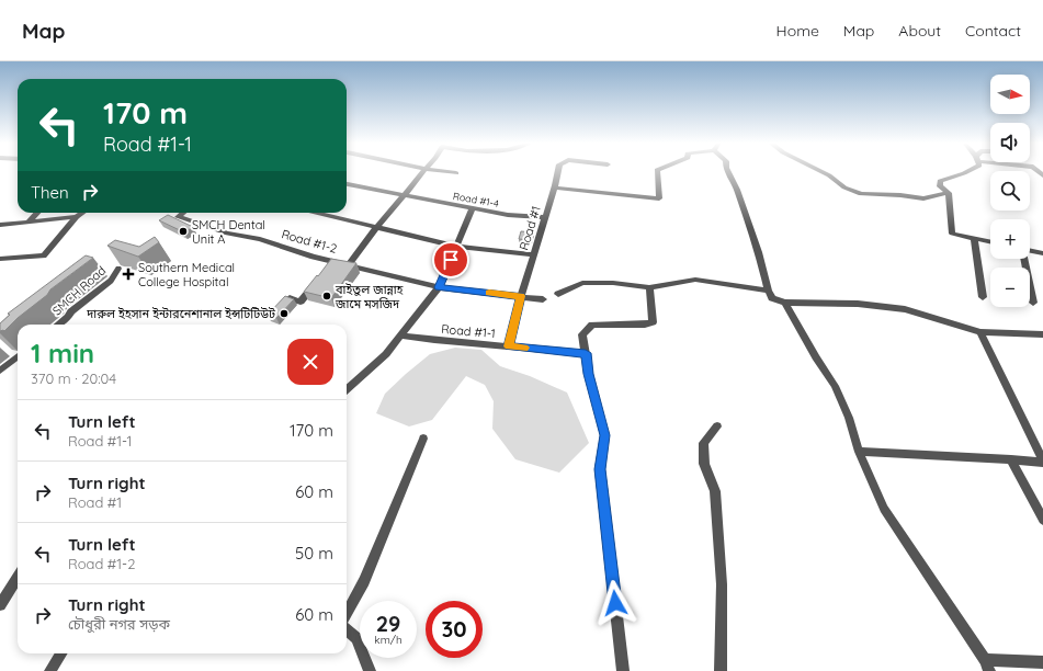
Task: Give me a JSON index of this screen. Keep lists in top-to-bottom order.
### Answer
{
  "streets": {
    "street": [
      "Road #1-4",
      "Road #1",
      "Road #1-2",
      "SMCH Road",
      "Road #1-1"
    ]
  },
  "crossings": [
    ["Road #1-4", "Road #1"],
    ["Road #1-4", "Road #1-2"],
    ["Road #1", "Road #1-1"]
  ],
  "places": {
    "other": ["SMCH Dental Unit A", "বাইতুল জান্নাহ জামে মসজিদ", "দারুল ইহসান ইন্টারনেশানাল ইন্সটিটিউট"],
    "health": ["Southern Medical College Hospital"]
  },
  "north": "right",
  "page": {
    "header": "Map",
    "nav": [
      "Home",
      "Map",
      "About",
      "Contact"
    ],
    "map_buttons": ["+", "−"],
    "turn": ["170 m", "Road #1-1"],
    "then": "Then",
    "heading": ["1 min", "370 m · 20:04"],
    "list": [
      {
        "name": "Turn left",
        "note": "Road #1-1",
        "value": "170 m"
      },
      {
        "name": "Turn right",
        "note": "Road #1",
        "value": "60 m"
      },
      {
        "name": "Turn left",
        "note": "Road #1-2",
        "value": "50 m"
      },
      {
        "name": "Turn right",
        "note": "চৌধুরী নগর সড়ক",
        "value": "60 m"
      }
    ],
    "speed": "29 km/h",
    "limit": "30"
  }
}
